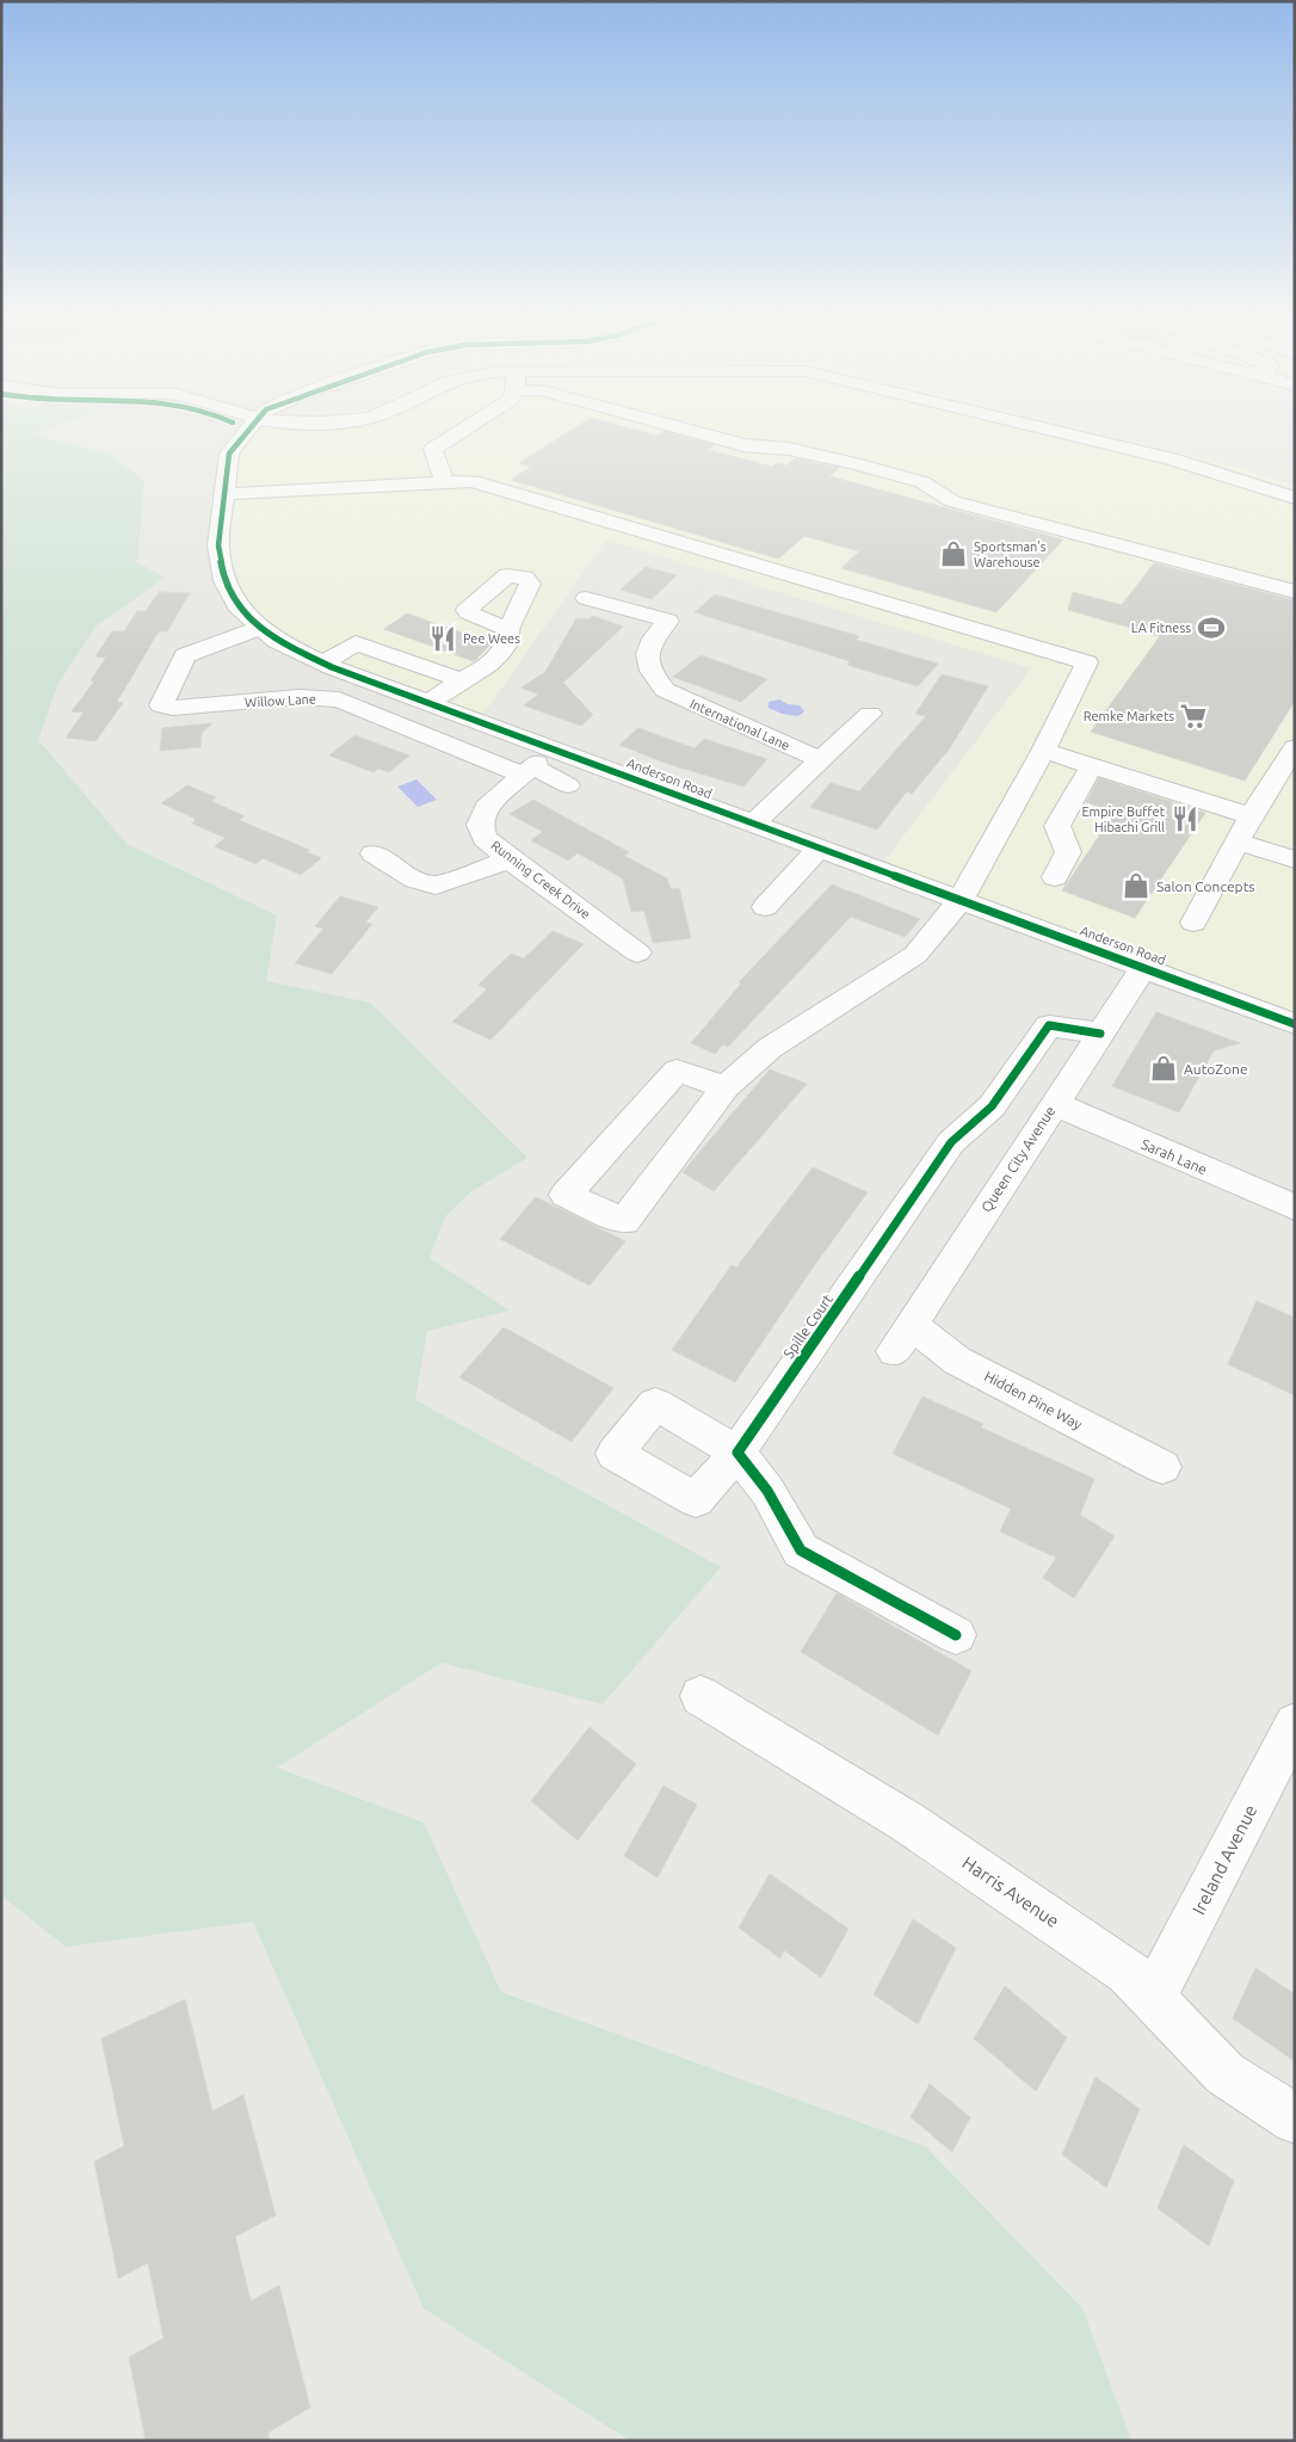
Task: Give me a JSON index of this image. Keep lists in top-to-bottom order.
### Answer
{
  "streets": {
    "street": [
      "Willow Lane",
      "International Lane",
      "Anderson Road",
      "Running Creek Drive",
      "Sarah Lane",
      "Queen City Avenue",
      "Spille Court",
      "Hidden Pine Way",
      "Ireland Avenue",
      "Harris Avenue"
    ]
  },
  "crossings": [
    ["Willow Lane", "Anderson Road"],
    ["Willow Lane", "Running Creek Drive"],
    ["Anderson Road", "Running Creek Drive"],
    ["Anderson Road", "Queen City Avenue"],
    ["Sarah Lane", "Queen City Avenue"],
    ["Queen City Avenue", "Spille Court"],
    ["Queen City Avenue", "Hidden Pine Way"],
    ["Ireland Avenue", "Harris Avenue"]
  ],
  "places": {
    "shop": ["Sportsman's Warehouse", "Salon Concepts", "AutoZone"],
    "sports": ["LA Fitness"],
    "restaurant": ["Pee Wees", "Empire Buffet Hibachi Grill"],
    "supermarket": ["Remke Markets"]
  }
}
